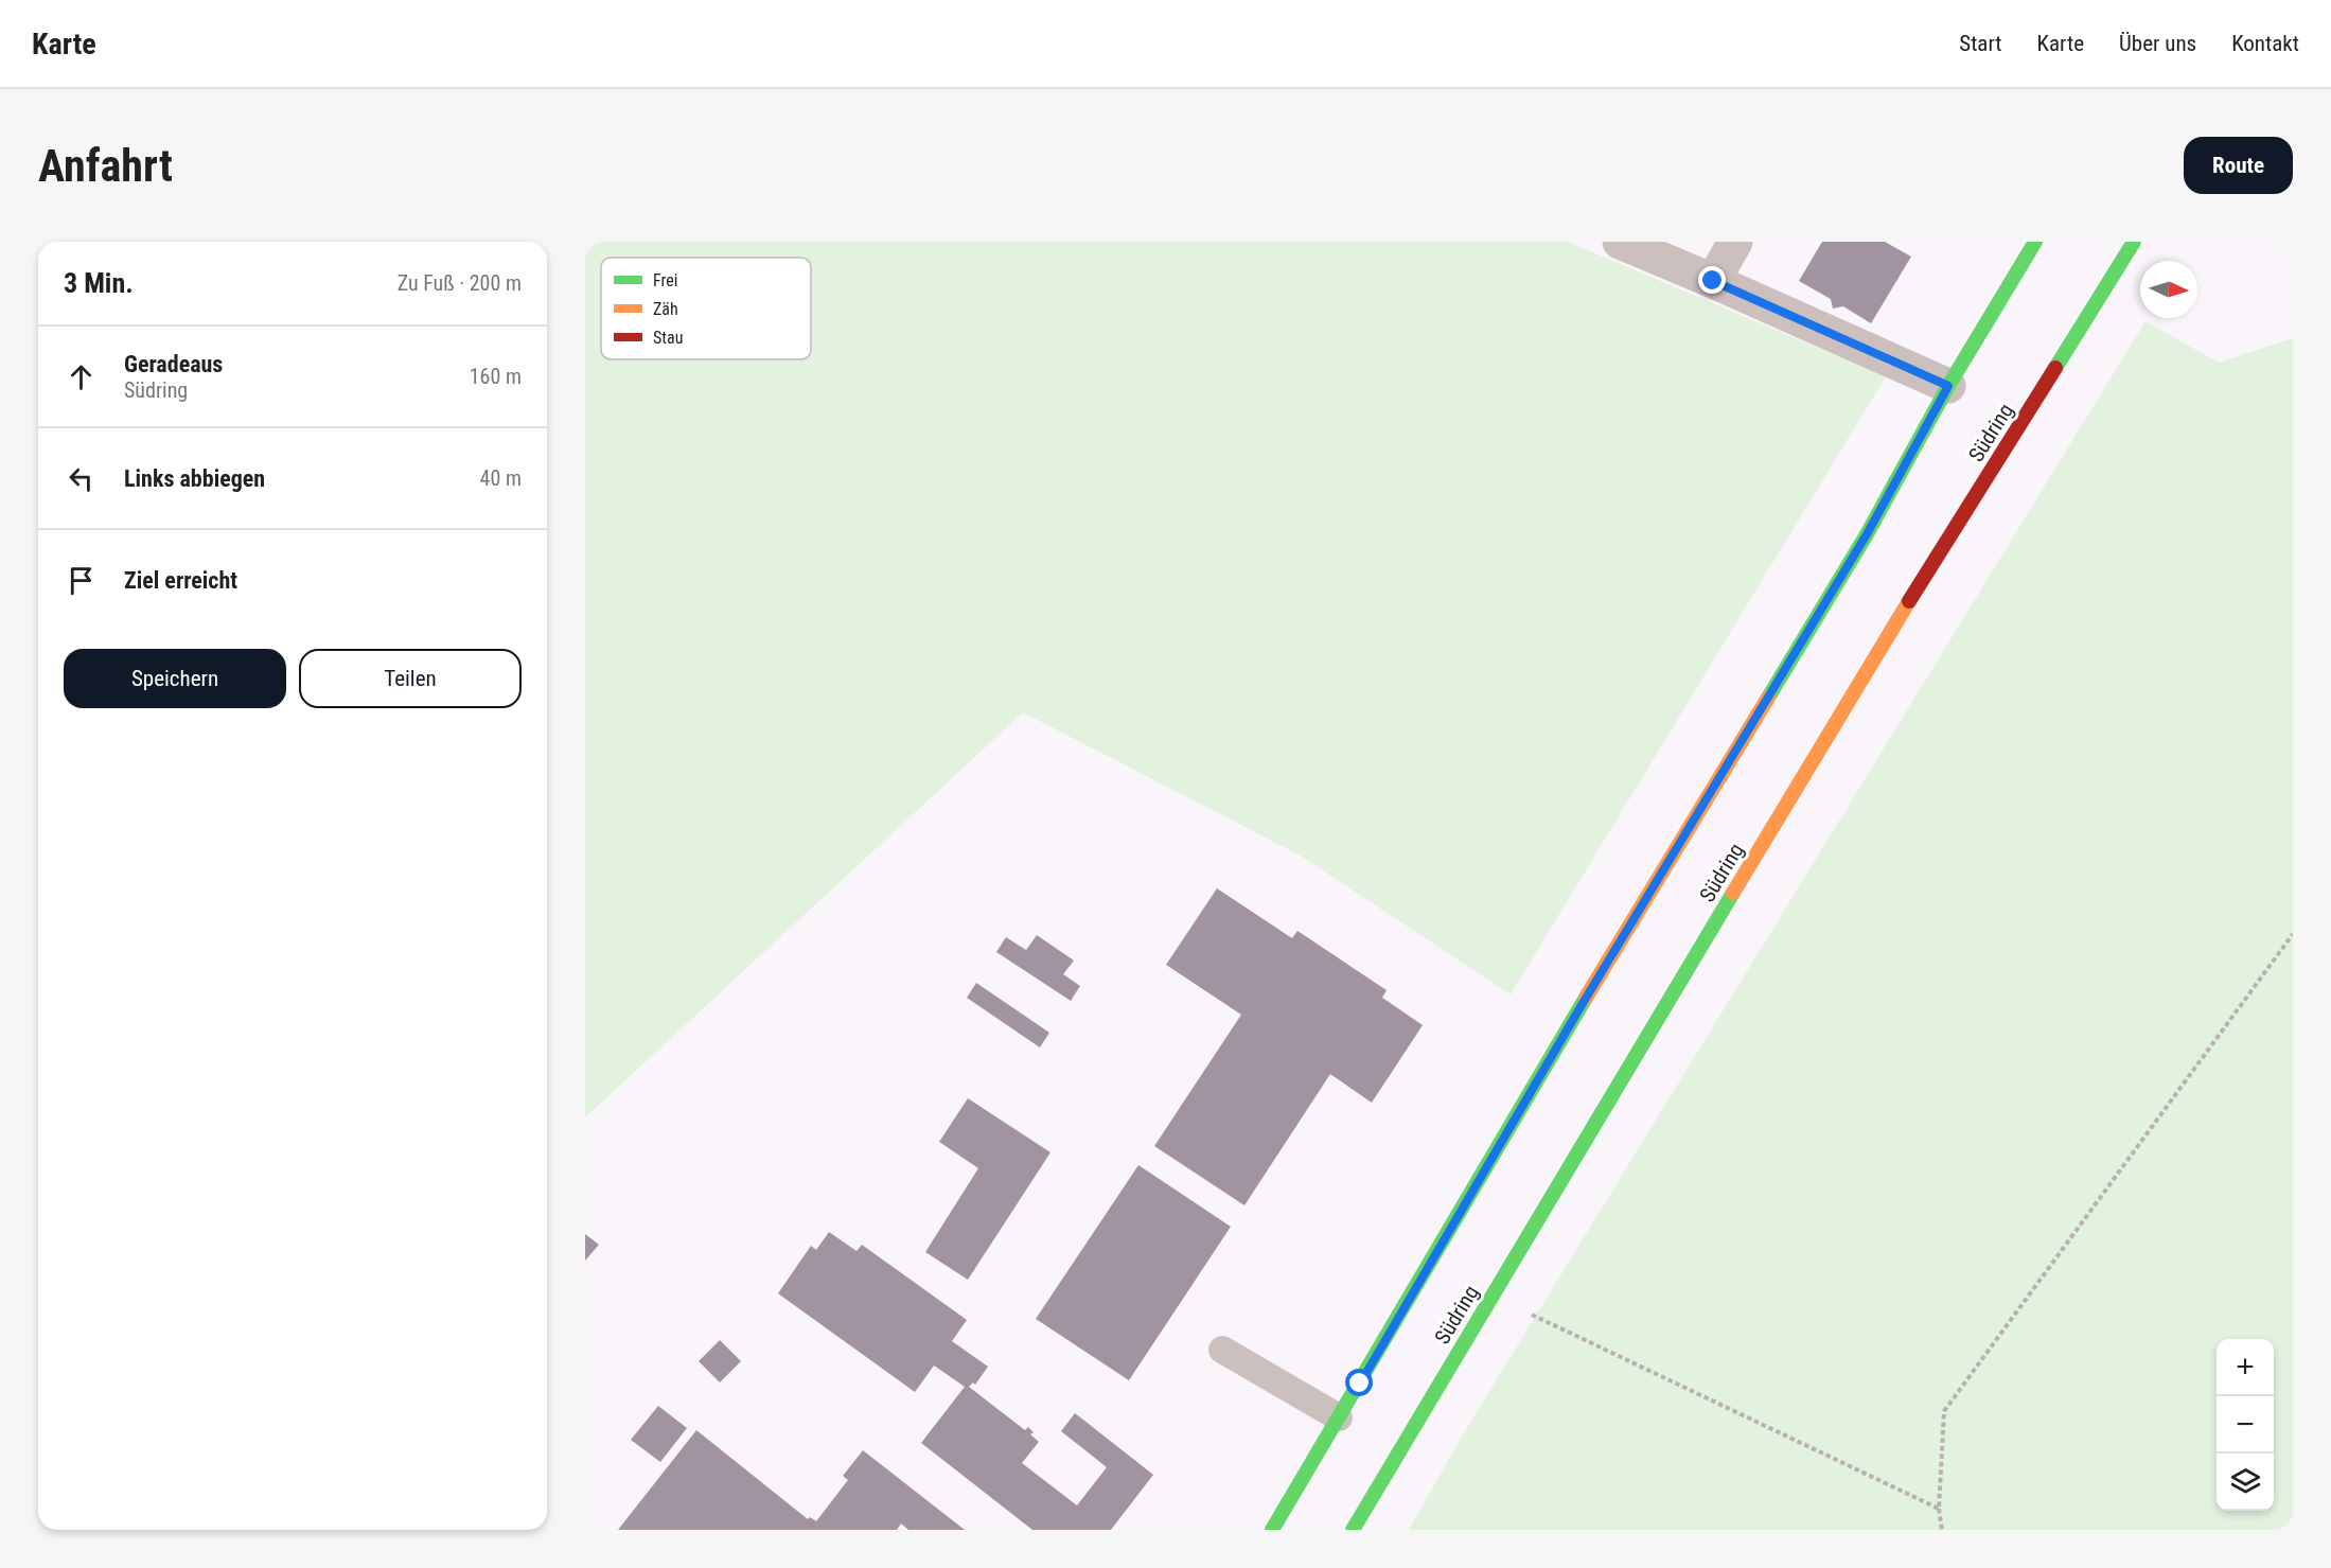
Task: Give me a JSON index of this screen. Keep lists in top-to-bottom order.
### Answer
{
  "streets": {
    "main road": ["Südring"]
  },
  "legend": ["Frei", "Zäh", "Stau"],
  "north": "right",
  "page": {
    "header": "Karte",
    "nav": [
      "Start",
      "Karte",
      "Über uns",
      "Kontakt"
    ],
    "buttons": [
      "Route",
      ["Speichern", "Teilen"]
    ],
    "title": "Anfahrt",
    "heading": ["3 Min.", "Zu Fuß · 200 m"],
    "list": [
      ["Geradeaus", "Südring", "160 m"],
      ["Links abbiegen", "40 m"],
      "Ziel erreicht"
    ],
    "map_buttons": ["+", "−"]
  }
}
